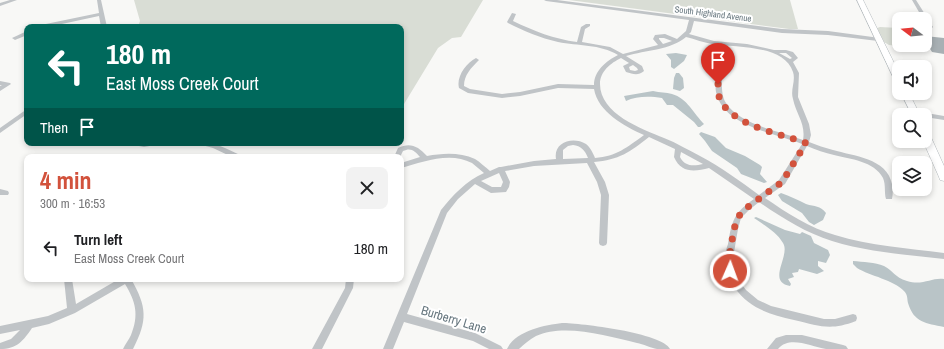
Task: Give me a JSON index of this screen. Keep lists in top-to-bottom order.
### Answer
{
  "streets": {
    "street": ["South Highland Avenue", "Burberry Lane"]
  },
  "north": "left",
  "page": {
    "turn": ["180 m", "East Moss Creek Court"],
    "then": "Then",
    "heading": ["4 min", "300 m · 16:53"],
    "list": [
      {
        "name": "Turn left",
        "note": "East Moss Creek Court",
        "value": "180 m"
      }
    ]
  }
}
